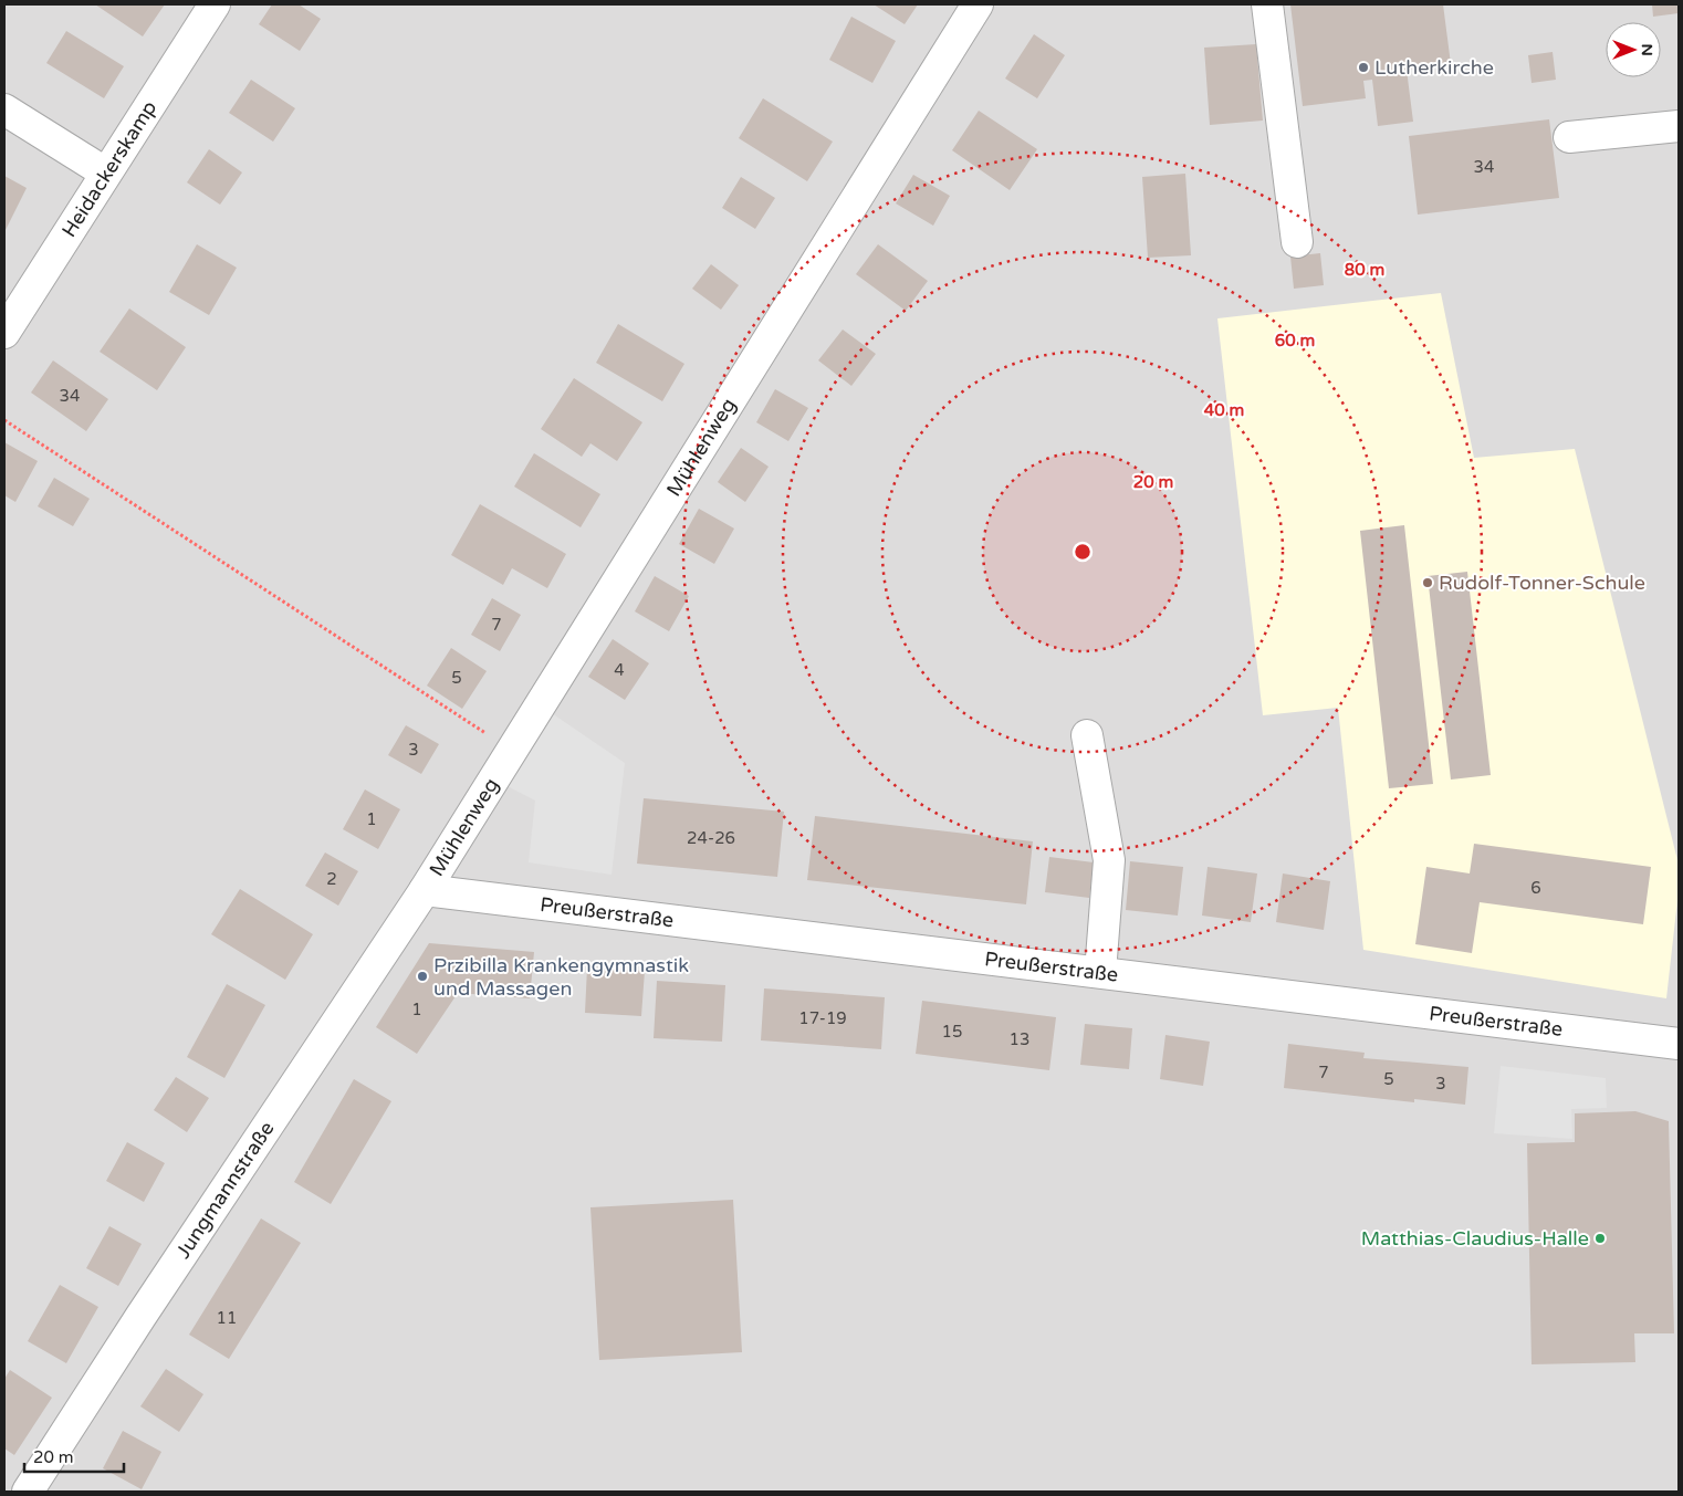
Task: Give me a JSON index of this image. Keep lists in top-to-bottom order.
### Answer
{
  "streets": {
    "street": [
      "Heidackerskamp",
      "Mühlenweg",
      "Preußerstraße",
      "Jungmannstraße"
    ]
  },
  "crossings": [
    ["Mühlenweg", "Preußerstraße"],
    ["Mühlenweg", "Jungmannstraße"],
    ["Preußerstraße", "Jungmannstraße"]
  ],
  "places": [
    "Lutherkirche",
    "Rudolf-Tonner-Schule",
    "Przibilla Krankengymnastik und Massagen",
    "Matthias-Claudius-Halle"
  ],
  "house_numbers": [
    "34",
    "34",
    "7",
    "4",
    "5",
    "3",
    "1",
    "24-26",
    "2",
    "6",
    "1",
    "17-19",
    "15",
    "13",
    "7",
    "5",
    "3",
    "11"
  ],
  "scale_bar": "20 m",
  "north": "right",
  "rings": [
    "80 m",
    "60 m",
    "40 m",
    "20 m"
  ]
}
